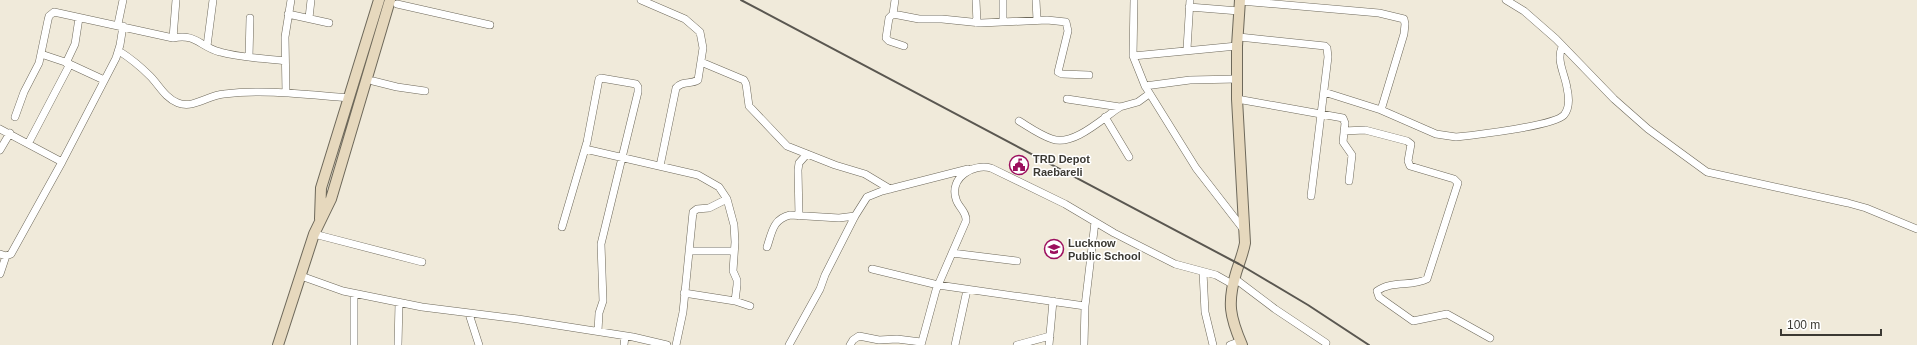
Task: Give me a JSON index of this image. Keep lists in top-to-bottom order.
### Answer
{
  "places": {
    "public building": ["TRD Depot Raebareli"],
    "school or university": ["Lucknow Public School"]
  },
  "scale_bar": "100 m"
}
